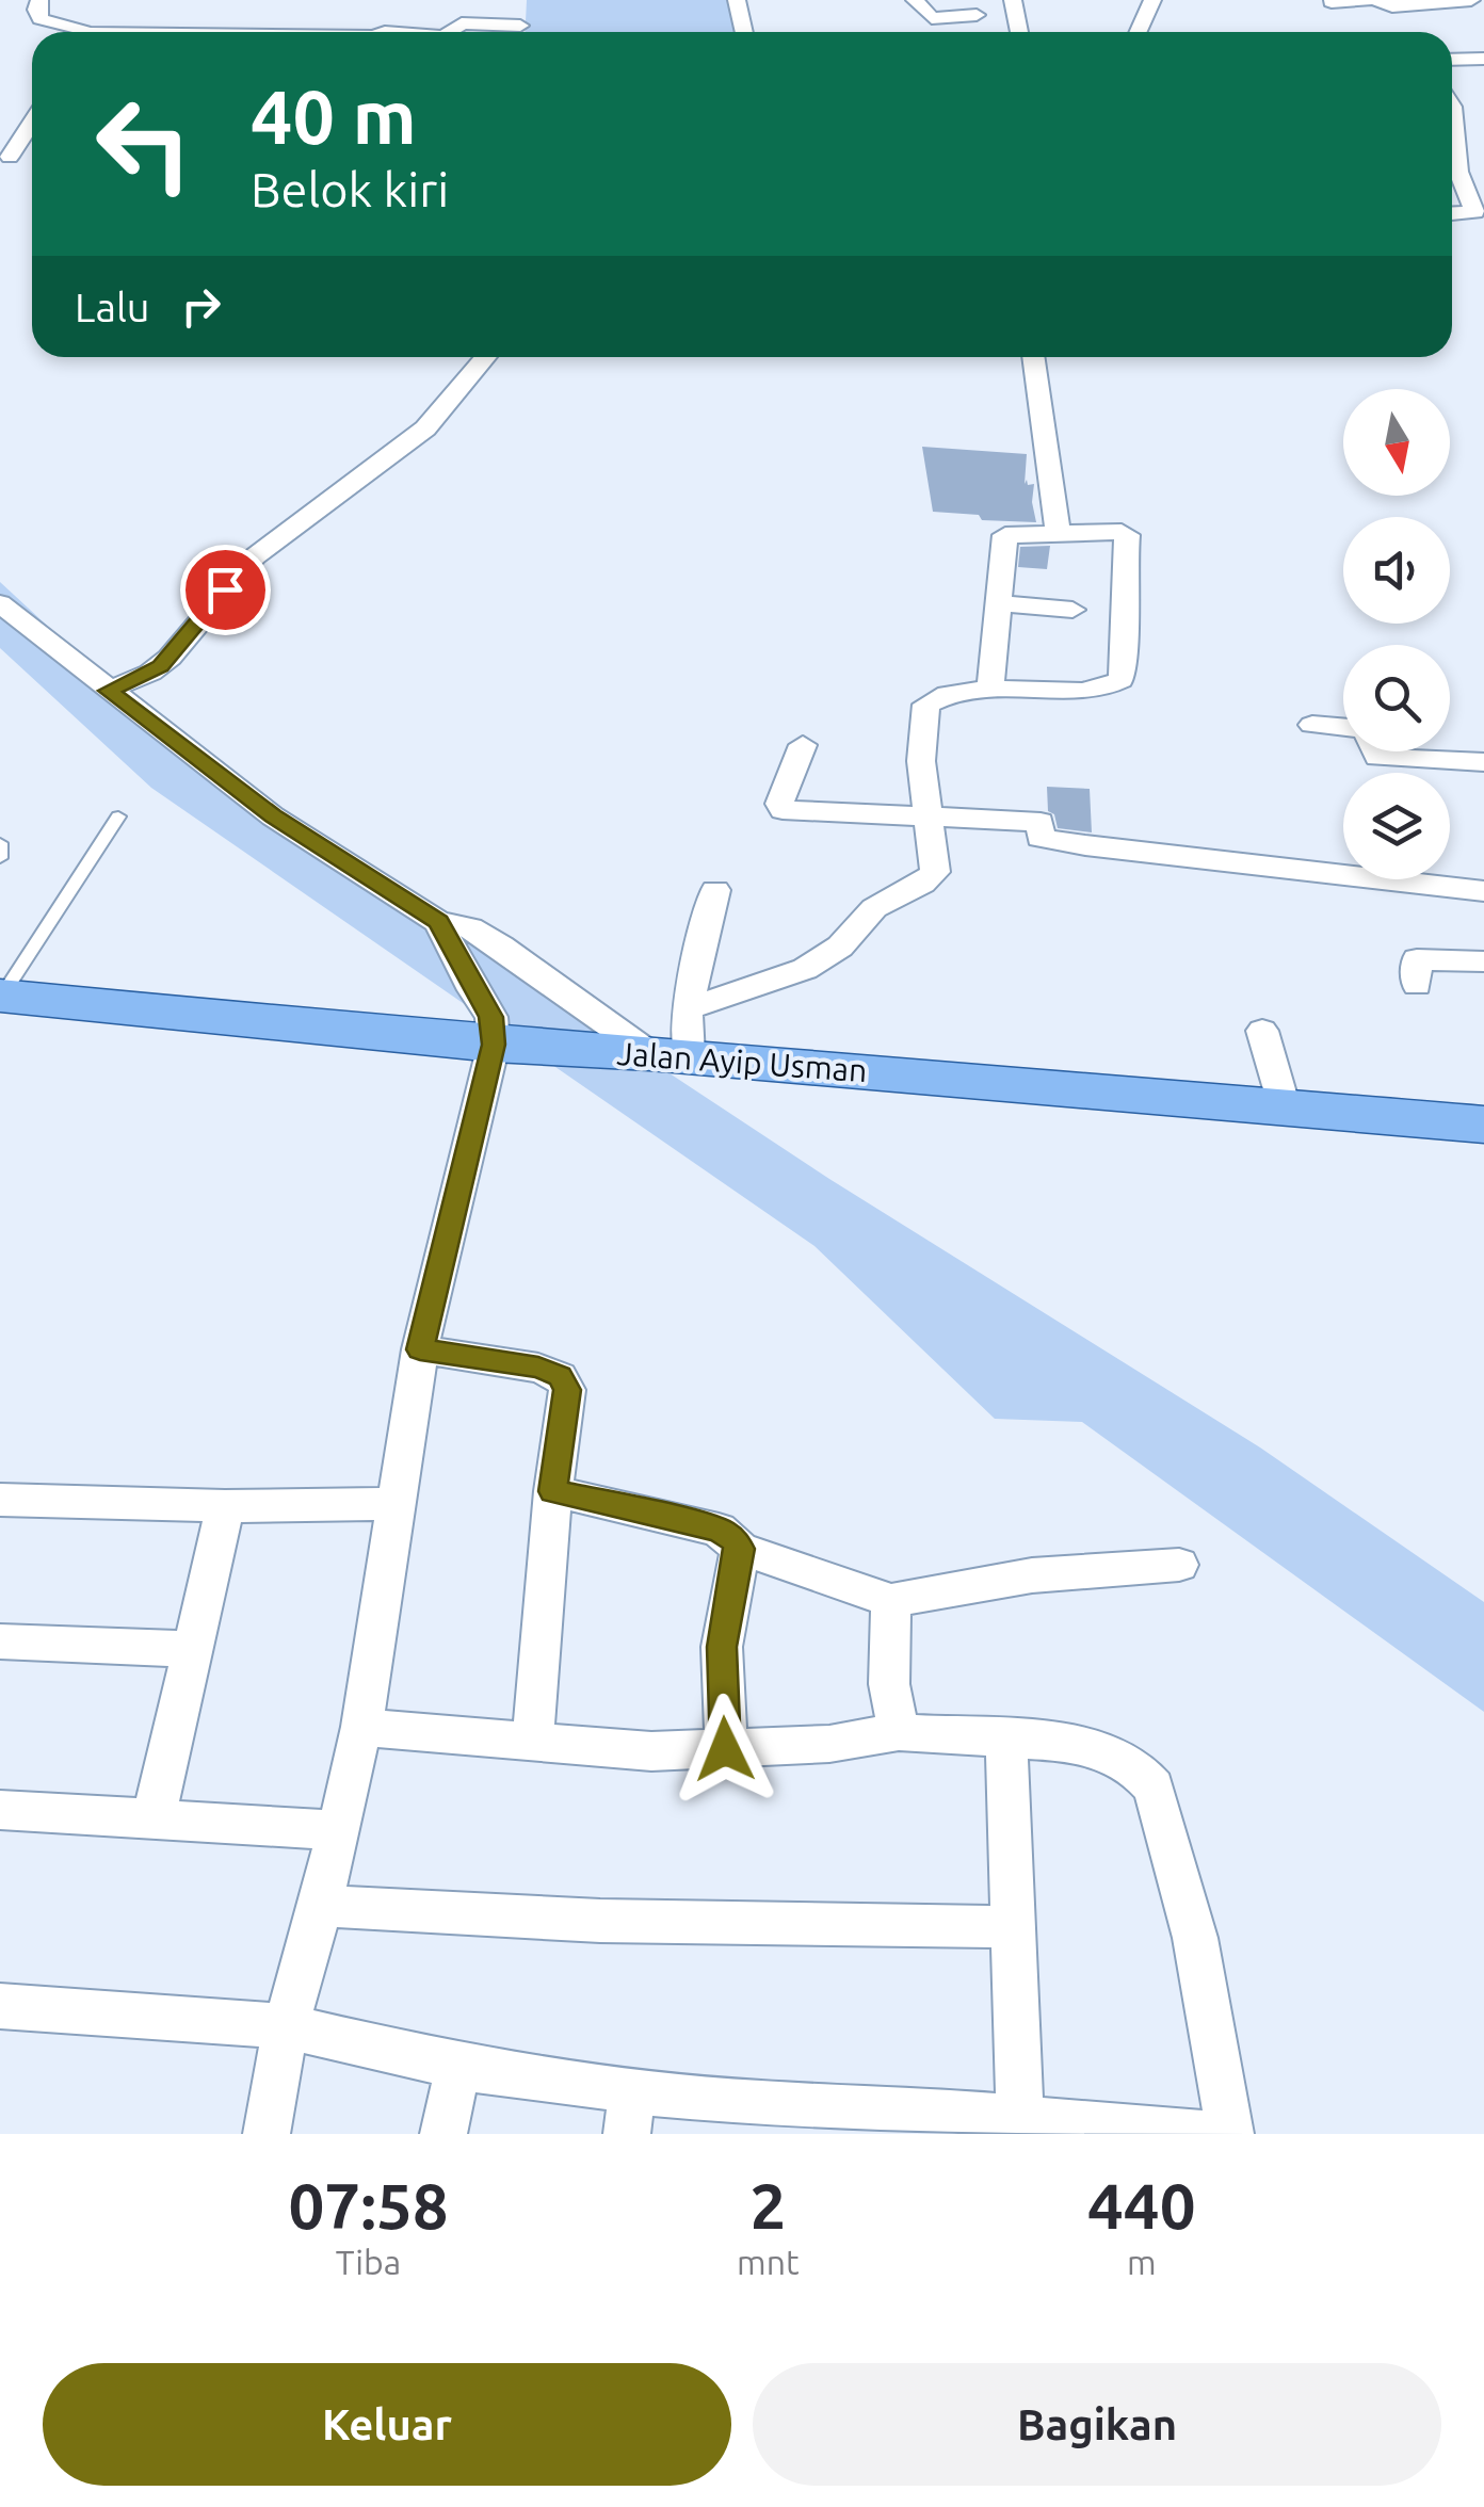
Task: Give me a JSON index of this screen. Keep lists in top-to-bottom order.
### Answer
{
  "streets": {
    "main road": ["Jalan Ayip Usman"]
  },
  "north": "bottom",
  "page": {
    "turn": ["40 m", "Belok kiri"],
    "then": "Lalu",
    "eta": [
      "07:58",
      "Tiba",
      "2",
      "mnt",
      "440",
      "m"
    ],
    "buttons": ["Keluar", "Bagikan"]
  }
}
